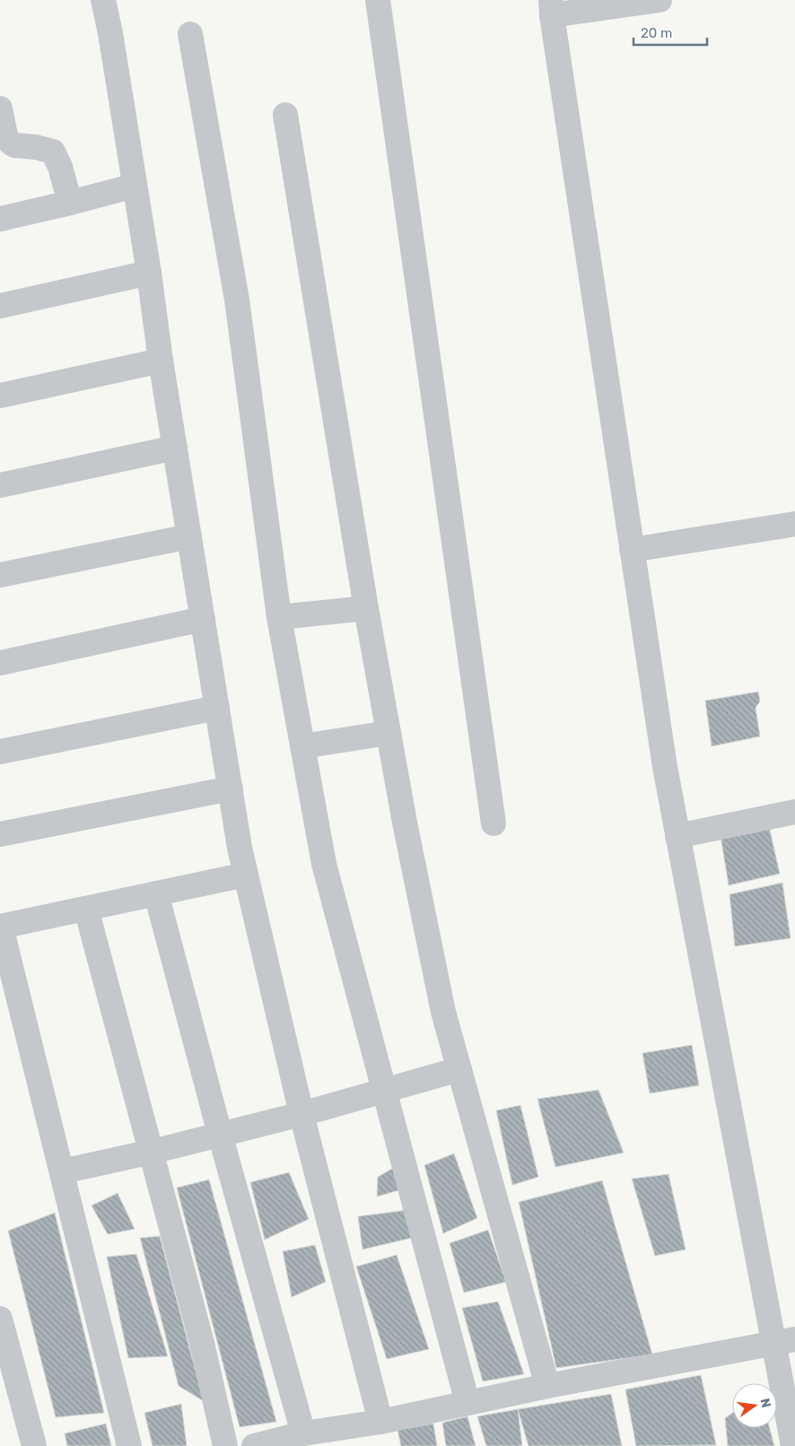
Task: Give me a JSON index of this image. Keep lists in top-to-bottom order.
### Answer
{
  "scale_bar": "20 m",
  "north": "right"
}
